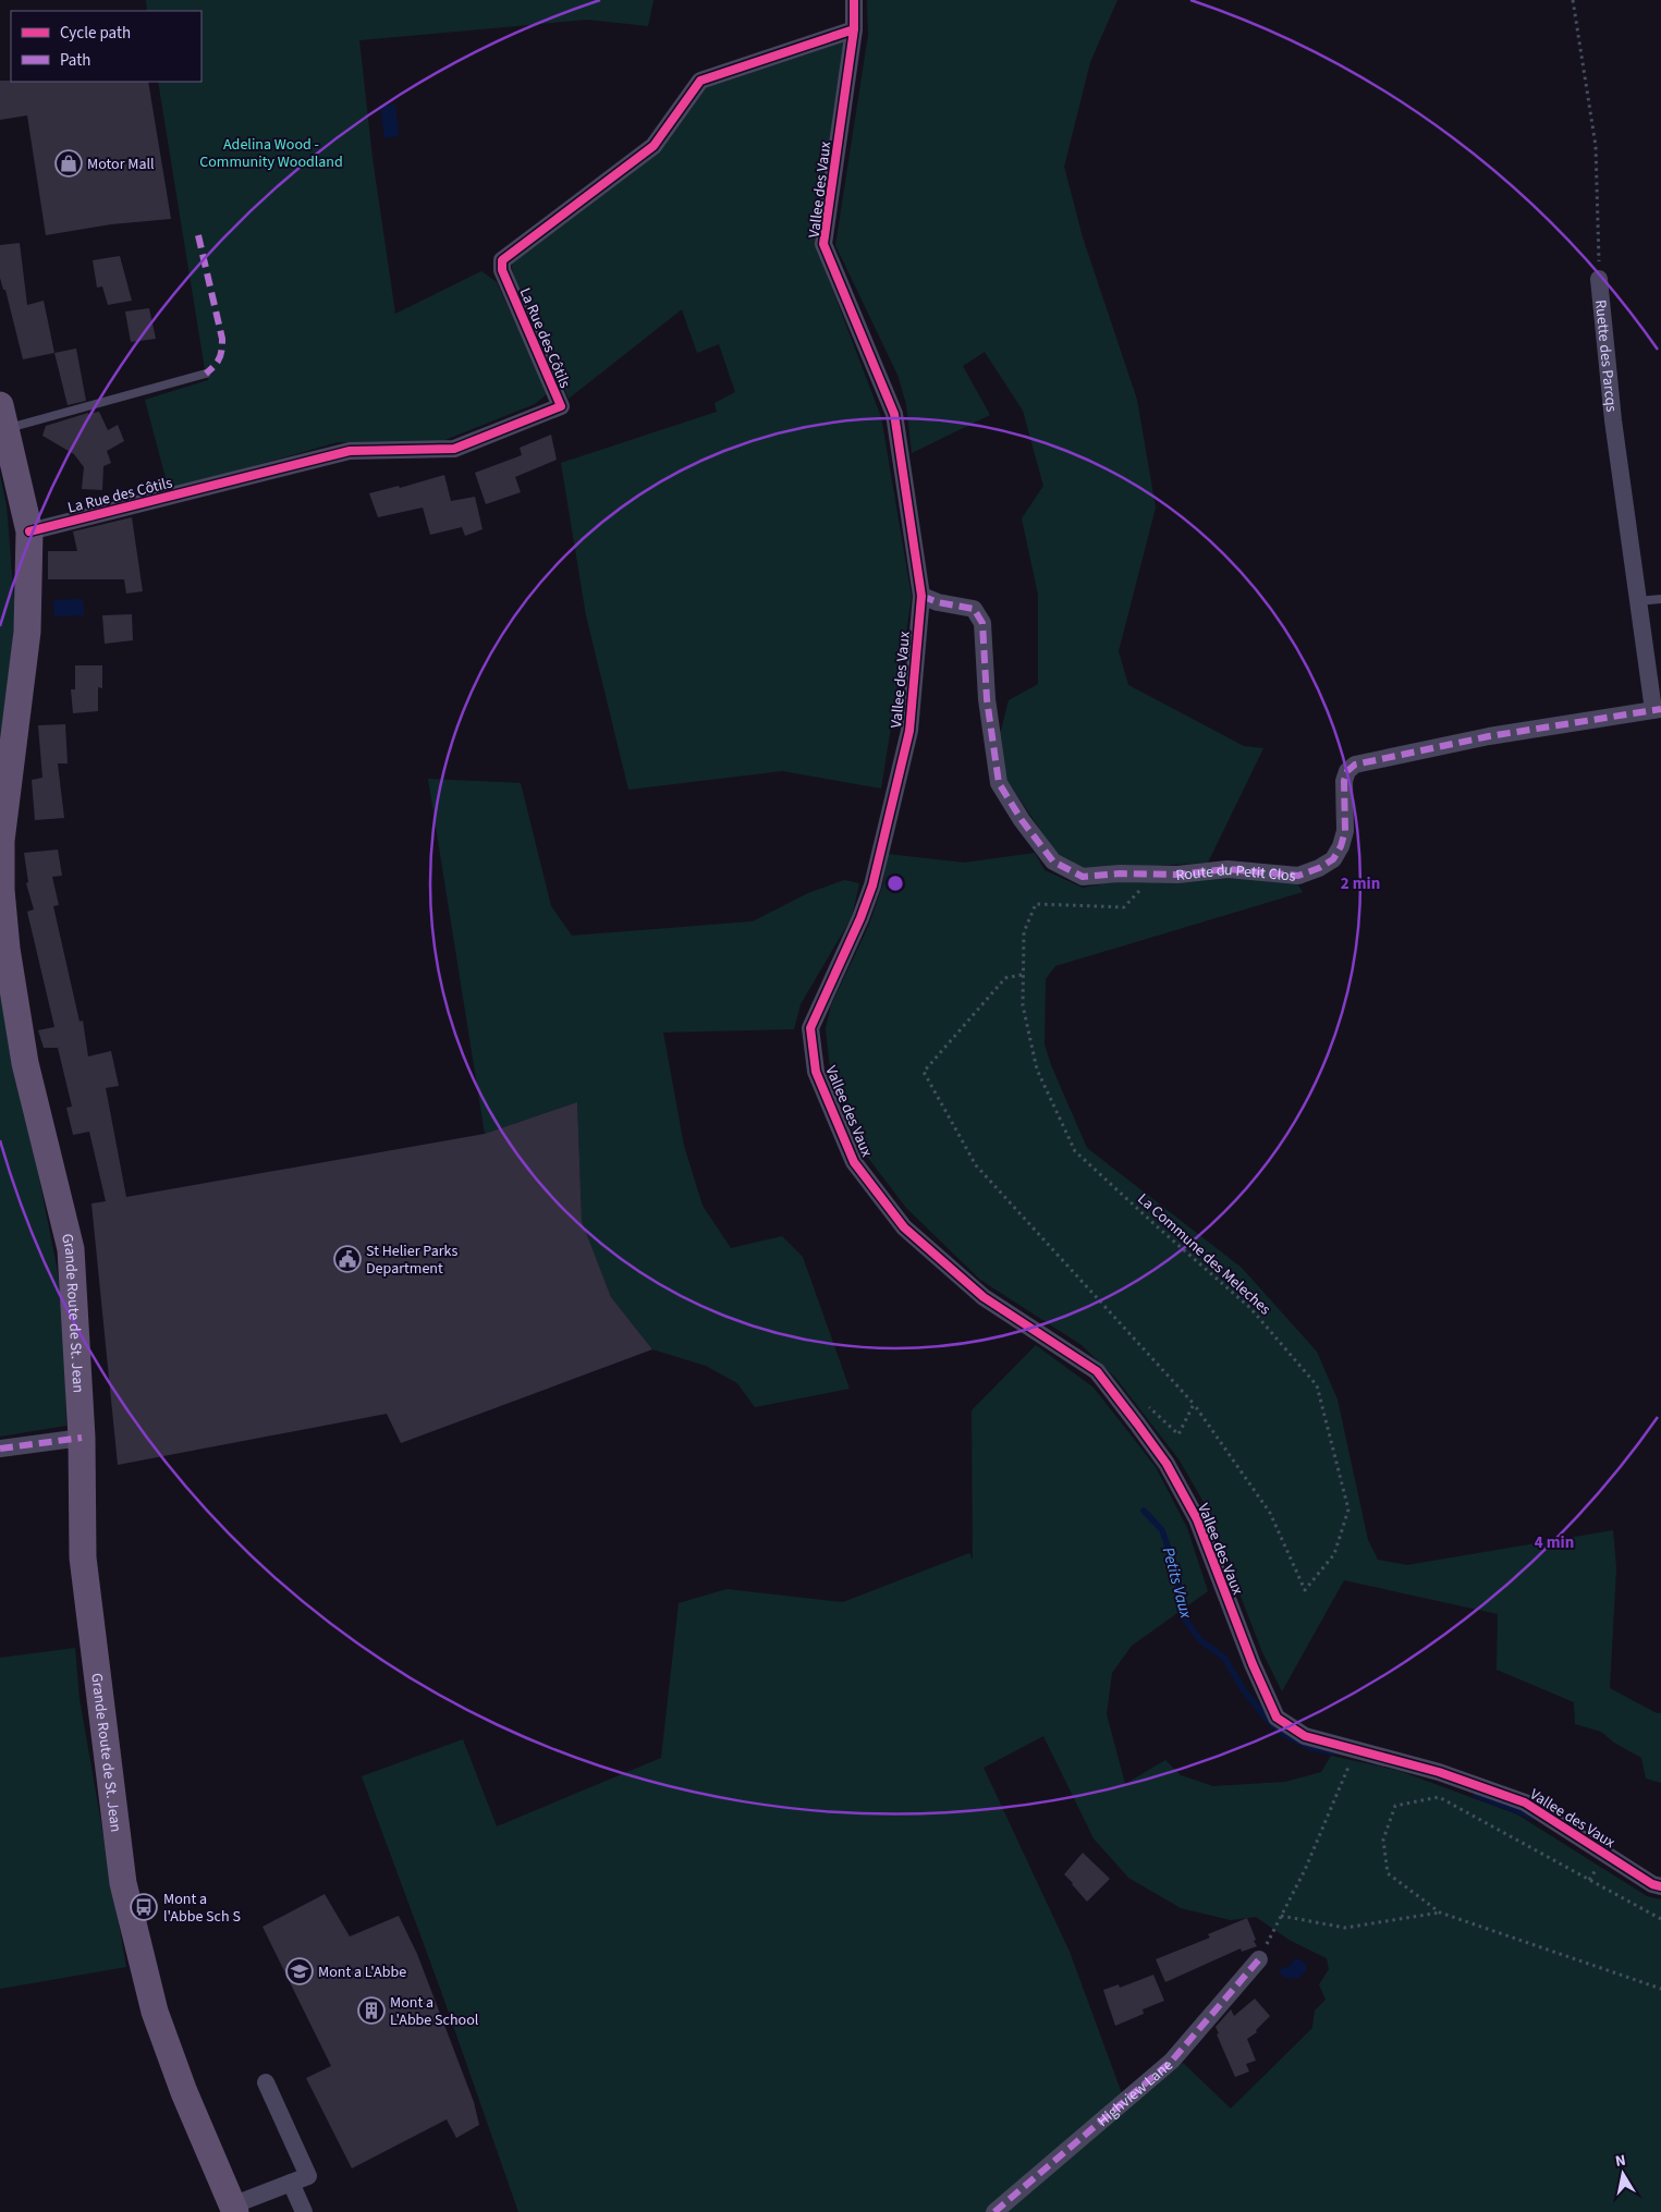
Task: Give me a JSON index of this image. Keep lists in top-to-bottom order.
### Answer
{
  "streets": {
    "main road": ["Grande Route de St. Jean"],
    "street": [
      "Vallee des Vaux",
      "La Rue des Côtils",
      "Ruette des Parcqs",
      "Route du Petit Clos",
      "Highview Lane"
    ],
    "path": ["La Commune des Meleches"]
  },
  "crossings": [
    ["Vallee des Vaux", "La Rue des Côtils"],
    ["Vallee des Vaux", "Route du Petit Clos"],
    ["La Rue des Côtils", "Grande Route de St. Jean"],
    ["Ruette des Parcqs", "Route du Petit Clos"],
    ["Route du Petit Clos", "La Commune des Meleches"]
  ],
  "water": ["Petits Vaux"],
  "parks": ["Adelina Wood - Community Woodland"],
  "places": {
    "shop": ["Motor Mall"],
    "public building": ["St Helier Parks Department"],
    "bus stop": ["Mont a l'Abbe Sch S"],
    "school or university": ["Mont a L'Abbe"],
    "building": ["Mont a L'Abbe School"]
  },
  "legend": ["Cycle path", "Path"],
  "north": "top",
  "rings": ["2 min", "4 min"]
}
